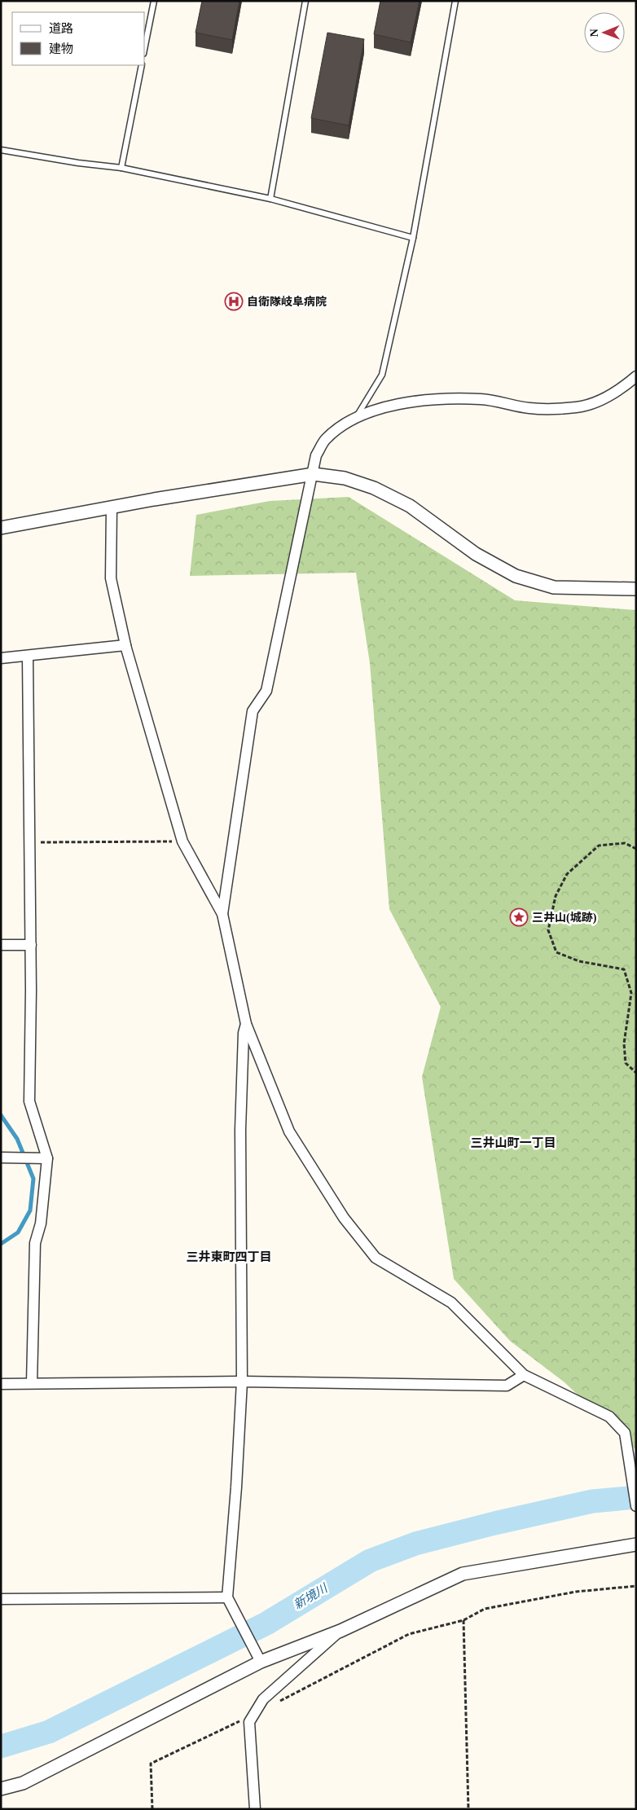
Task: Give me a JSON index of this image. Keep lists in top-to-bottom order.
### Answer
{
  "districts": ["三井山町一丁目", "三井東町四丁目"],
  "water": ["新境川"],
  "places": {
    "hospital": ["自衛隊岐阜病院"],
    "place": ["三井山(城跡)"]
  },
  "legend": ["道路", "建物"],
  "north": "left"
}
